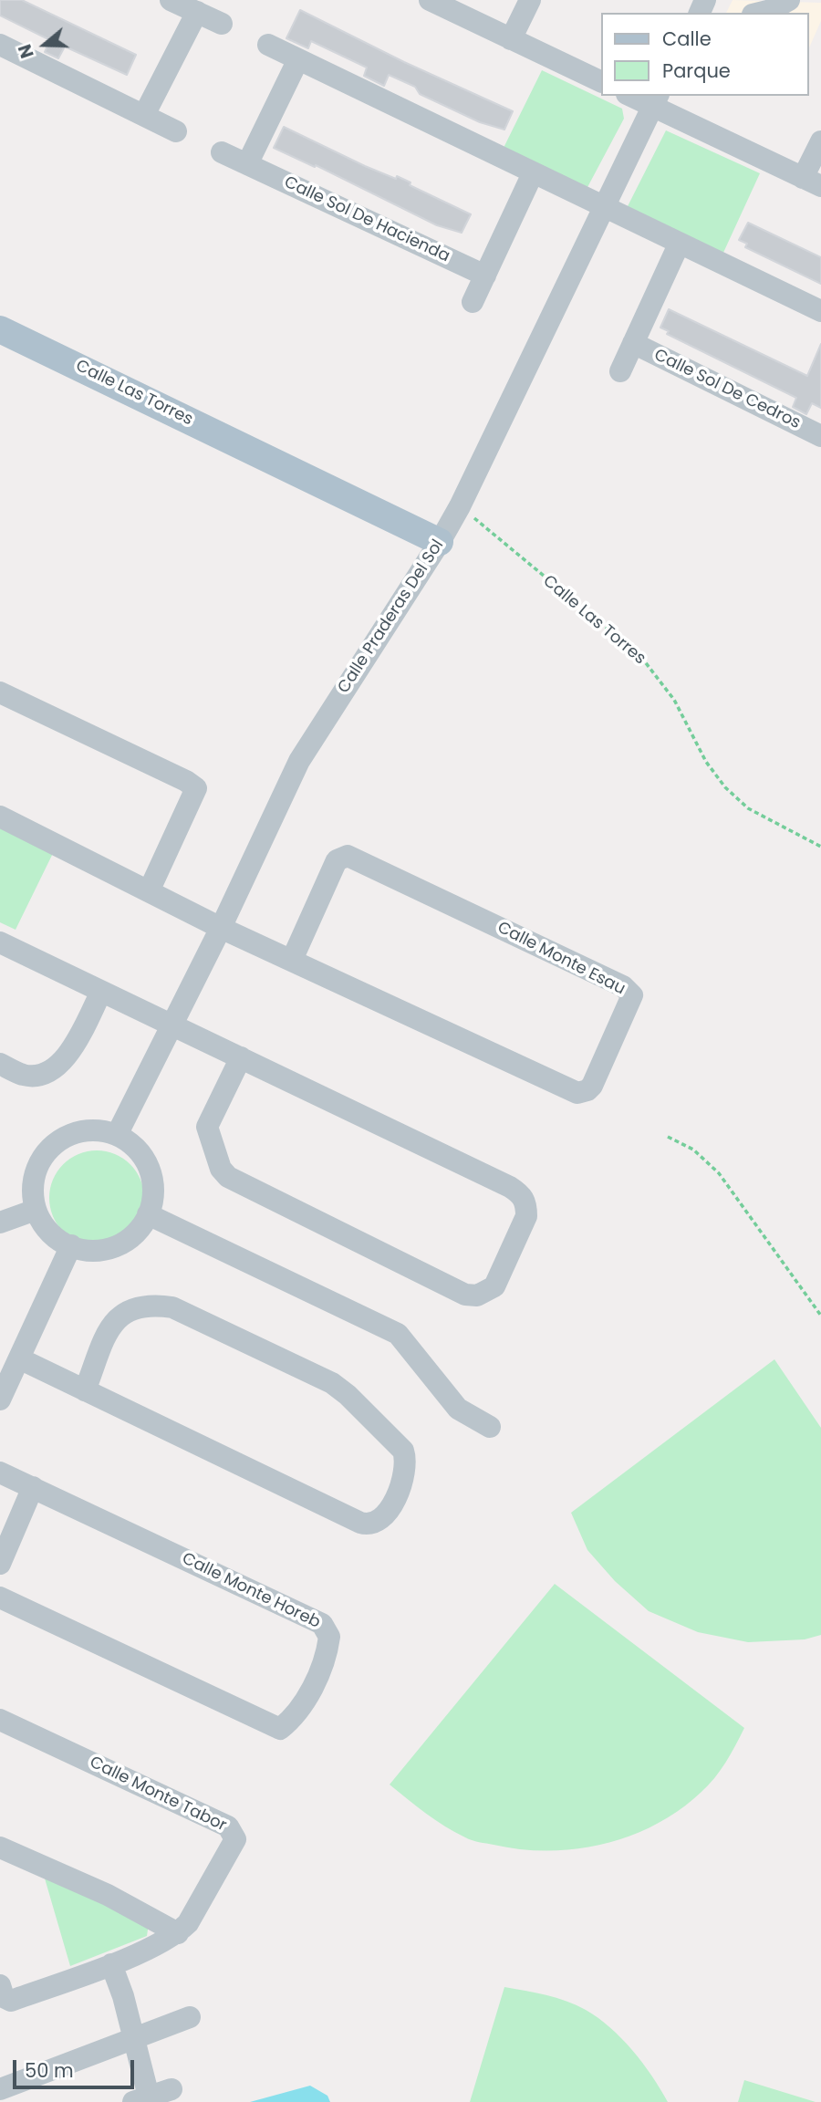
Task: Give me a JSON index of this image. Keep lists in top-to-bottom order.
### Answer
{
  "streets": {
    "main road": ["Calle Las Torres"],
    "street": [
      "Calle Sol De Hacienda",
      "Calle Sol De Cedros",
      "Calle Praderas Del Sol",
      "Calle Monte Esau",
      "Calle Monte Horeb",
      "Calle Monte Tabor"
    ]
  },
  "crossings": [
    ["Calle Las Torres", "Calle Praderas Del Sol"],
    ["Calle Praderas Del Sol", "Calle Monte Esau"]
  ],
  "legend": ["Calle", "Parque"],
  "scale_bar": "50 m",
  "north": "left"
}
